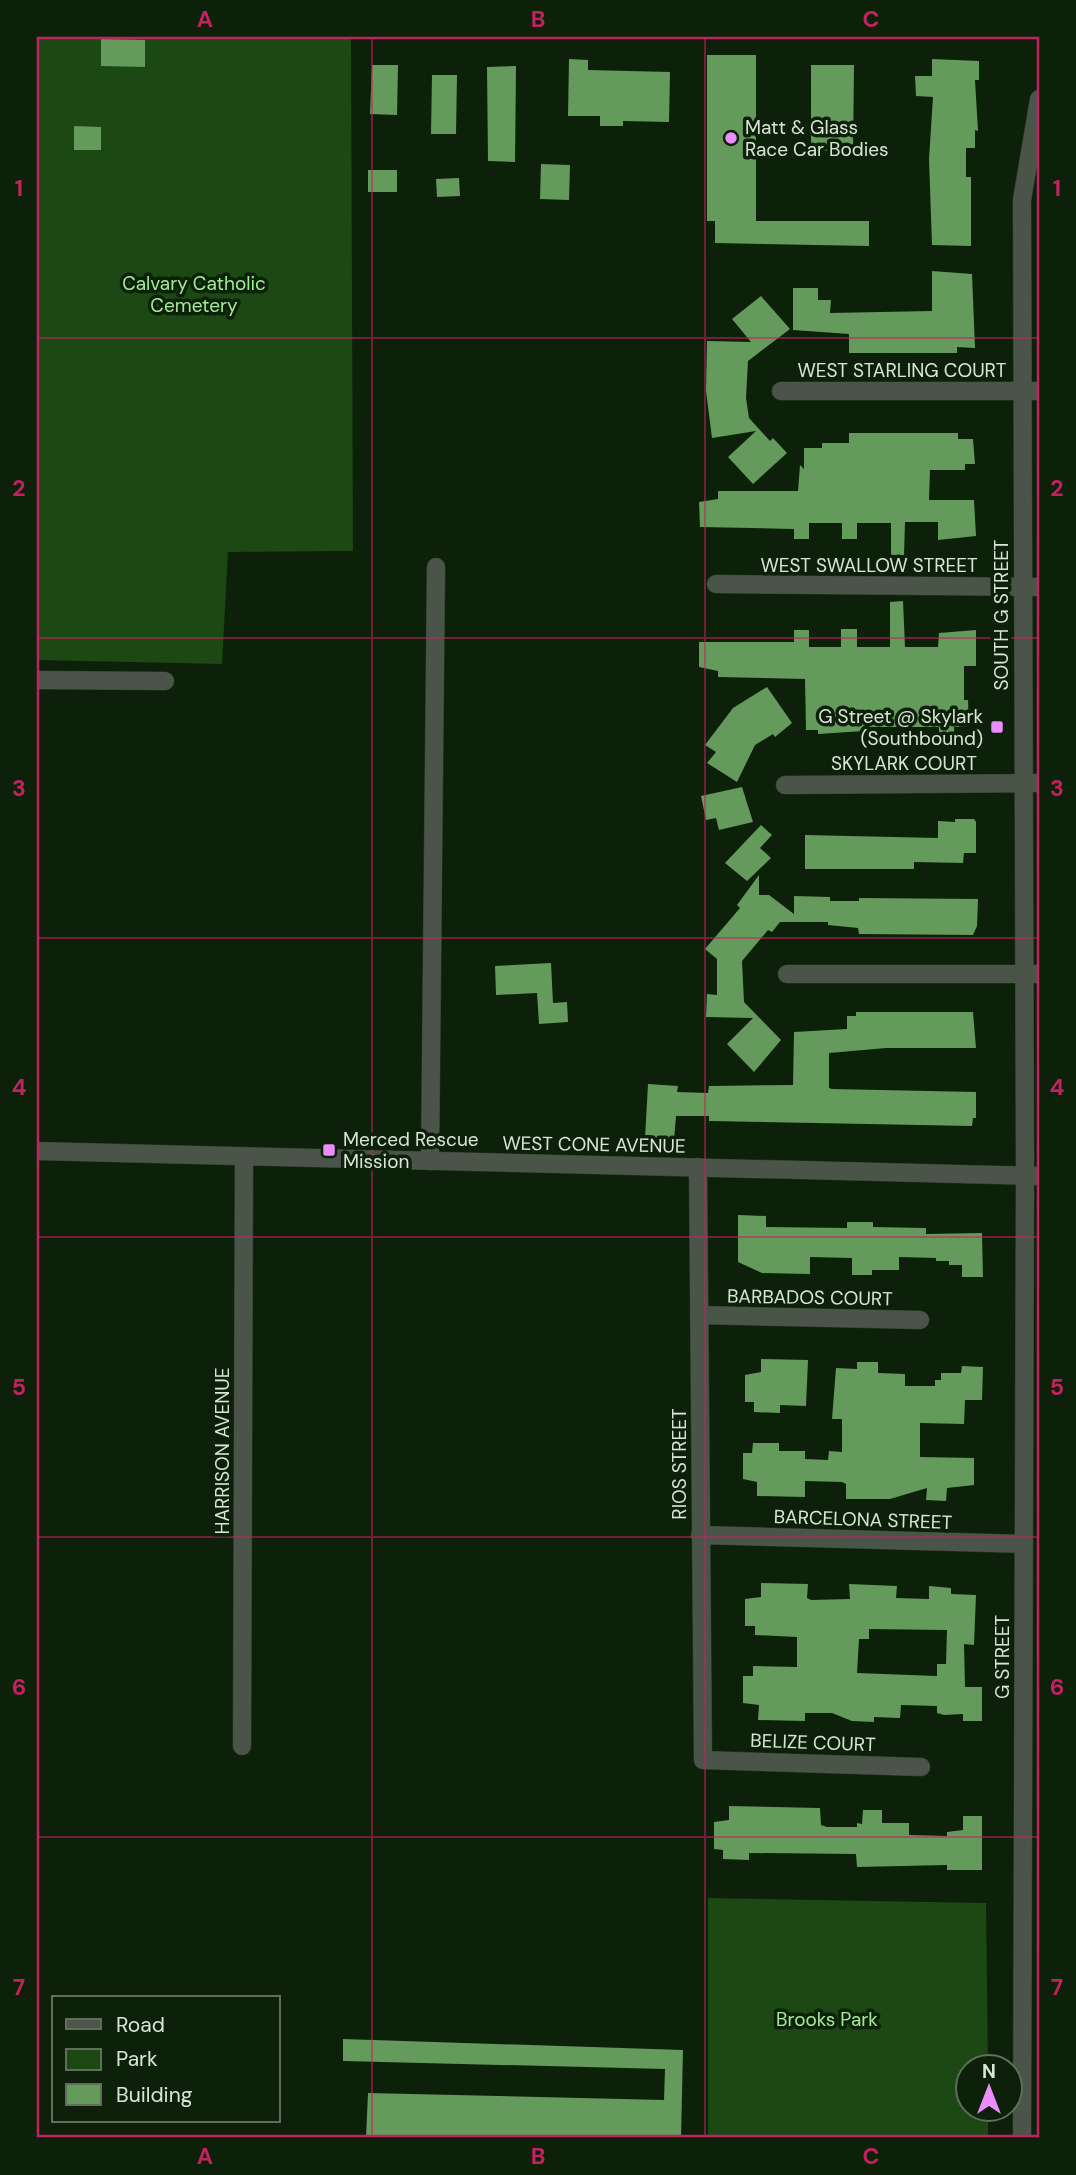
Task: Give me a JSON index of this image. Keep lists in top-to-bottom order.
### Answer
{
  "streets": {
    "street": [
      "WEST STARLING COURT",
      "WEST SWALLOW STREET",
      "SOUTH G STREET",
      "SKYLARK COURT",
      "WEST CONE AVENUE",
      "BARBADOS COURT",
      "HARRISON AVENUE",
      "RIOS STREET",
      "BARCELONA STREET",
      "G STREET",
      "BELIZE COURT"
    ]
  },
  "crossings": [
    ["WEST STARLING COURT", "SOUTH G STREET"],
    ["WEST SWALLOW STREET", "SOUTH G STREET"],
    ["SOUTH G STREET", "SKYLARK COURT"],
    ["SOUTH G STREET", "WEST CONE AVENUE"],
    ["SOUTH G STREET", "G STREET"],
    ["WEST CONE AVENUE", "HARRISON AVENUE"],
    ["WEST CONE AVENUE", "RIOS STREET"],
    ["WEST CONE AVENUE", "G STREET"],
    ["BARBADOS COURT", "RIOS STREET"],
    ["RIOS STREET", "BARCELONA STREET"],
    ["RIOS STREET", "BELIZE COURT"],
    ["BARCELONA STREET", "G STREET"]
  ],
  "parks": ["Calvary Catholic Cemetery", "Brooks Park"],
  "places": {
    "other": ["Matt & Glass Race Car Bodies"],
    "transit": ["G Street @ Skylark (Southbound)", "Merced Rescue Mission"]
  },
  "legend": ["Road", "Park", "Building"],
  "north": "top",
  "grid": {
    "columns": ["A", "B", "C"],
    "rows": [
      "1",
      "2",
      "3",
      "4",
      "5",
      "6",
      "7"
    ]
  }
}
